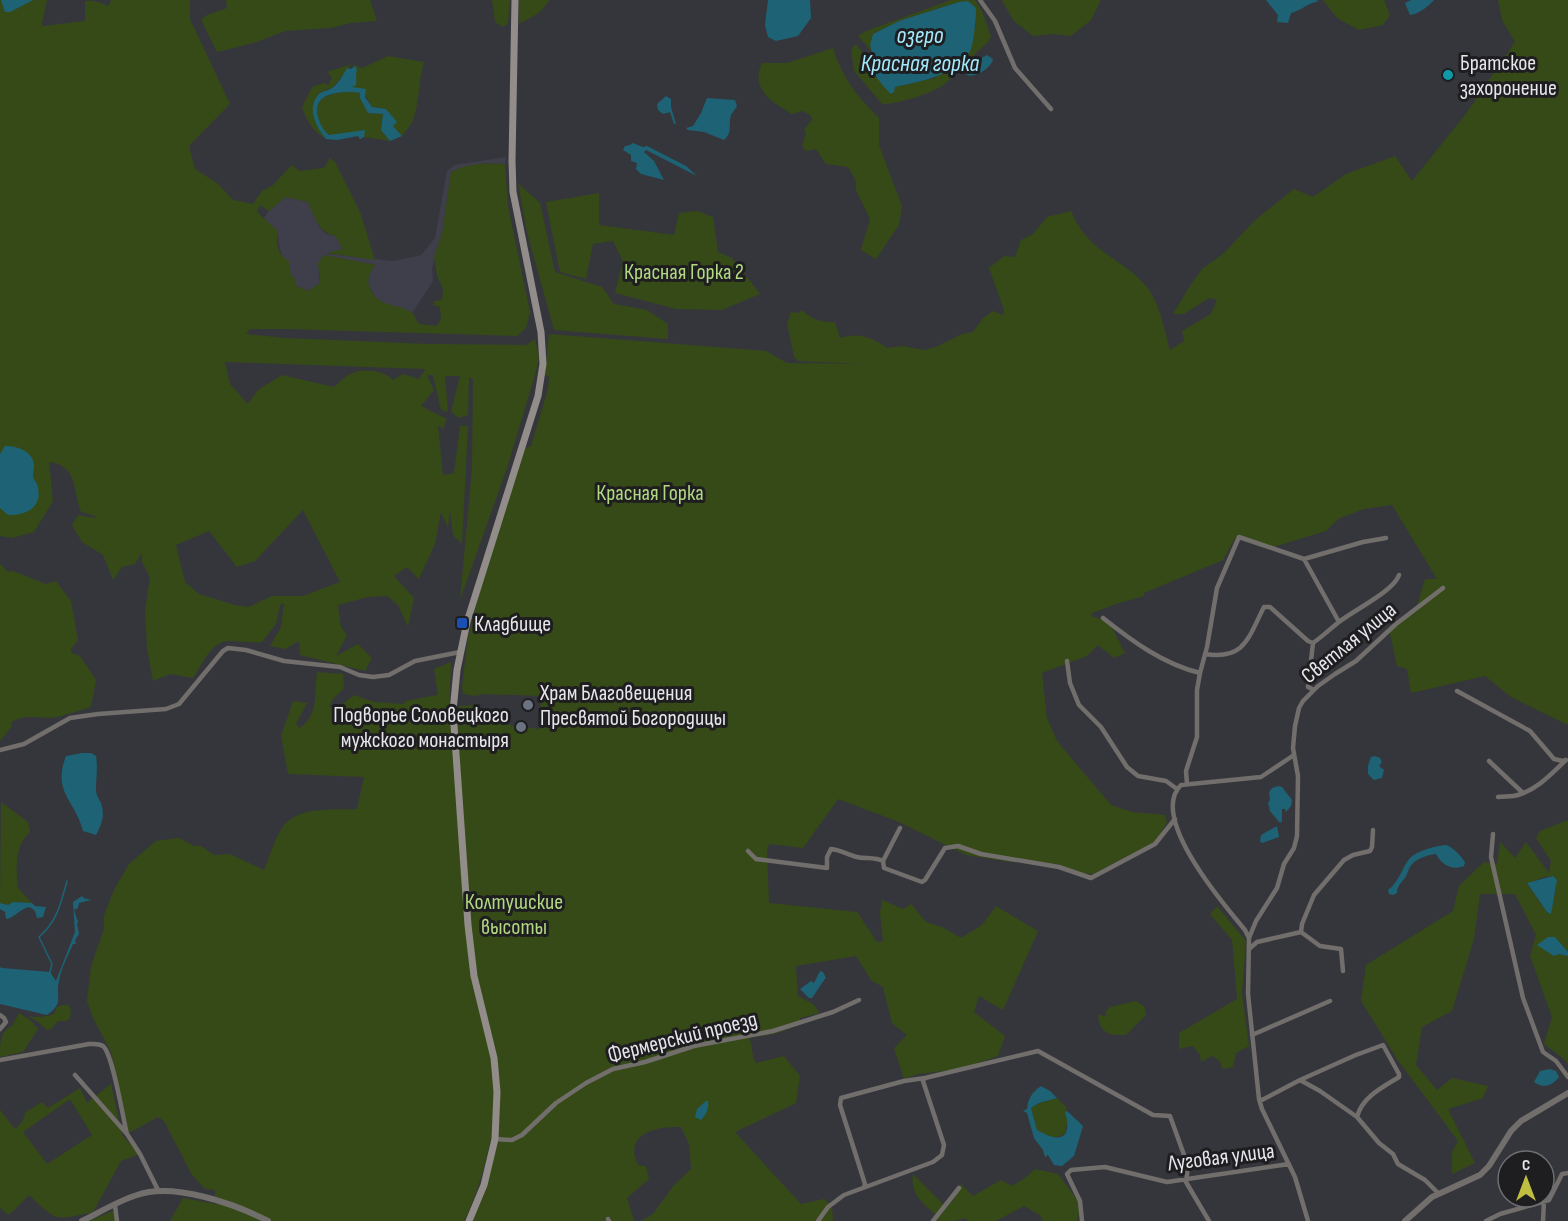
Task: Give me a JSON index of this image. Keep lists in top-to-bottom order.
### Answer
{
  "streets": {
    "street": ["Светлая улица", "Фермерский проезд", "Луговая улица"]
  },
  "water": ["озеро Красная горка"],
  "parks": ["Красная Горка 2", "Красная Горка", "Колтушские высоты"],
  "places": {
    "other": ["Братское захоронение", "Храм Благовещения Пресвятой Богородицы", "Подворье Соловецкого мужского монастыря"],
    "transit": ["Кладбище"]
  },
  "north": "top"
}
